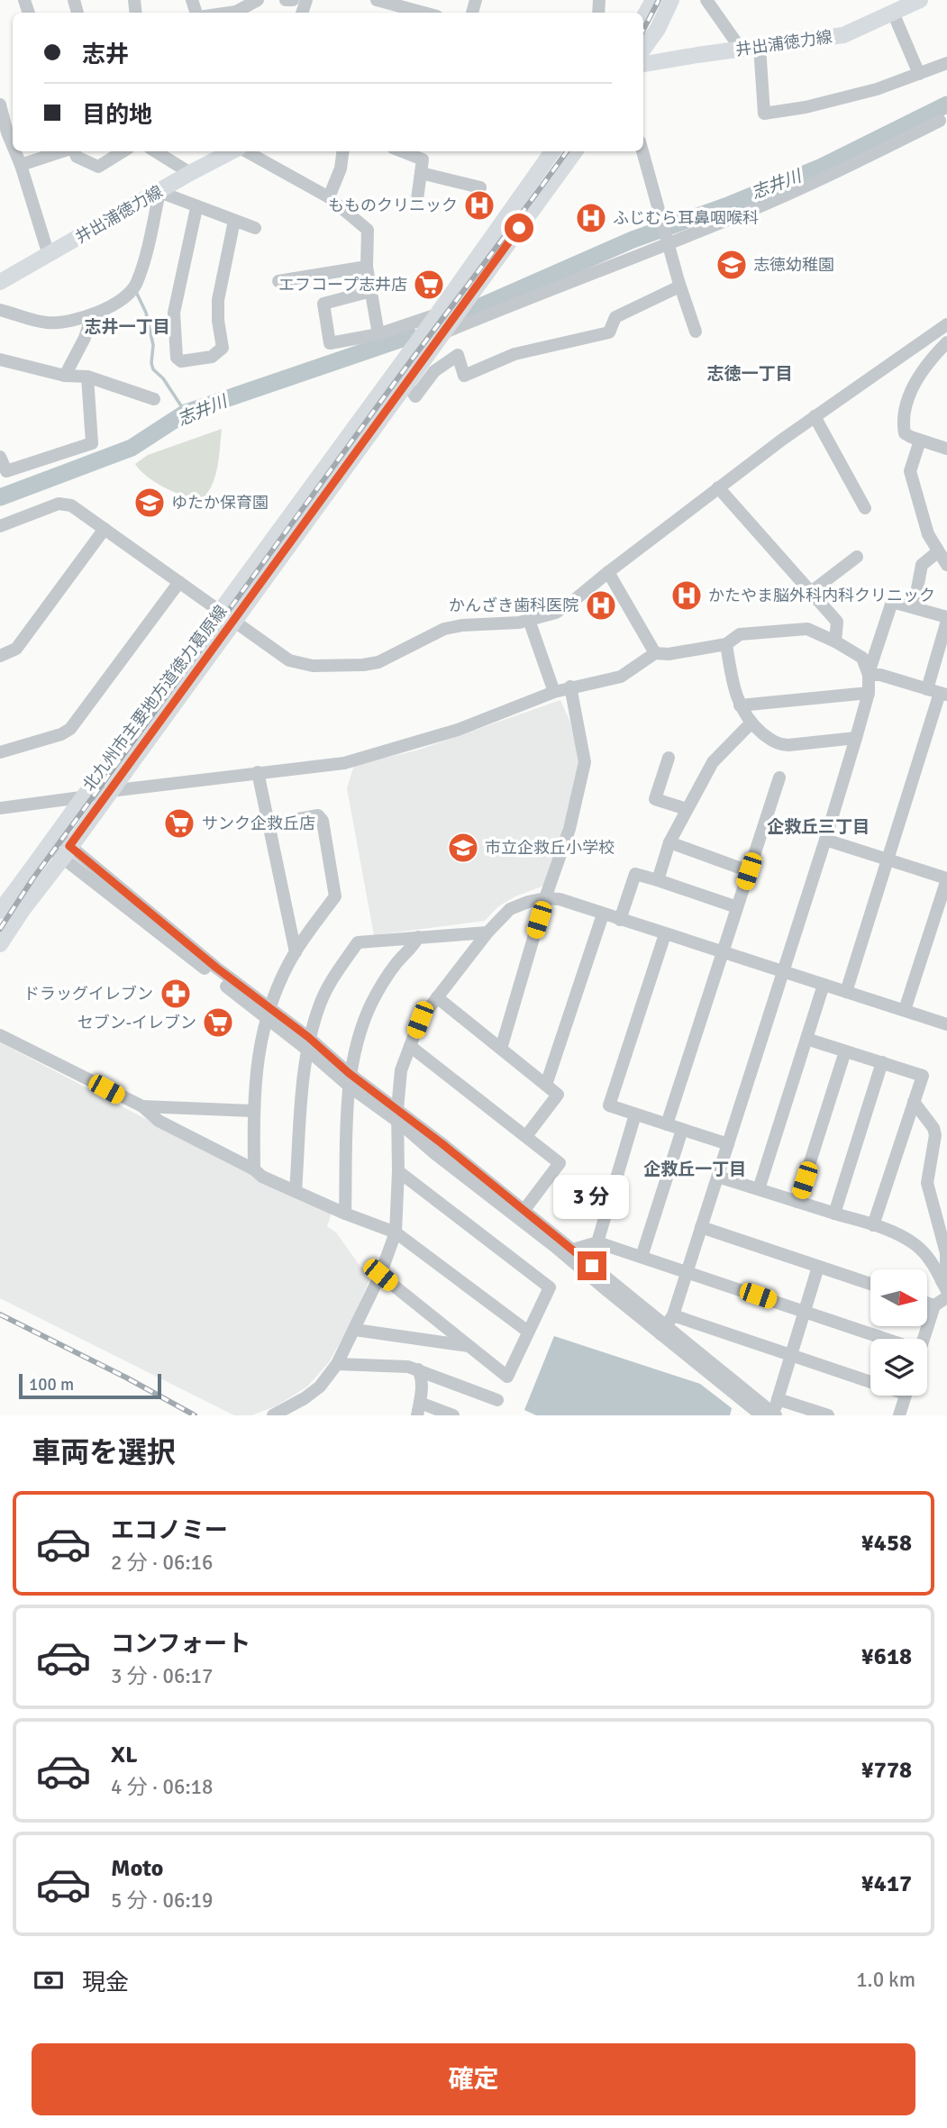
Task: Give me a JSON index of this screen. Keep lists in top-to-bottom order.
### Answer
{
  "streets": {
    "main road": ["井出浦徳力線", "北九州市主要地方道徳力葛原線"]
  },
  "districts": [
    "志井一丁目",
    "志徳一丁目",
    "企救丘三丁目",
    "企救丘一丁目"
  ],
  "water": ["志井川"],
  "places": {
    "hospital": [
      "もものクリニック",
      "ふじむら耳鼻咽喉科",
      "かたやま脳外科内科クリニック",
      "かんざき歯科医院"
    ],
    "school or university": ["志徳幼稚園", "ゆたか保育園", "市立企救丘小学校"],
    "supermarket": ["エフコープ志井店", "サンク企救丘店", "セブン-イレブン"],
    "pharmacy": ["ドラッグイレブン"]
  },
  "scale_bar": "100 m",
  "north": "right",
  "page": {
    "banner": ["志井", "目的地"],
    "bubble": "3 分",
    "scale": "100 m",
    "heading": "車両を選択",
    "list": [
      {
        "name": "エコノミー",
        "note": "2 分 · 06:16",
        "value": "¥458"
      },
      {
        "name": "コンフォート",
        "note": "3 分 · 06:17",
        "value": "¥618"
      },
      {
        "name": "XL",
        "note": "4 分 · 06:18",
        "value": "¥778"
      },
      {
        "name": "Moto",
        "note": "5 分 · 06:19",
        "value": "¥417"
      }
    ],
    "pay": ["現金", "1.0 km"],
    "buttons": "確定"
  }
}
